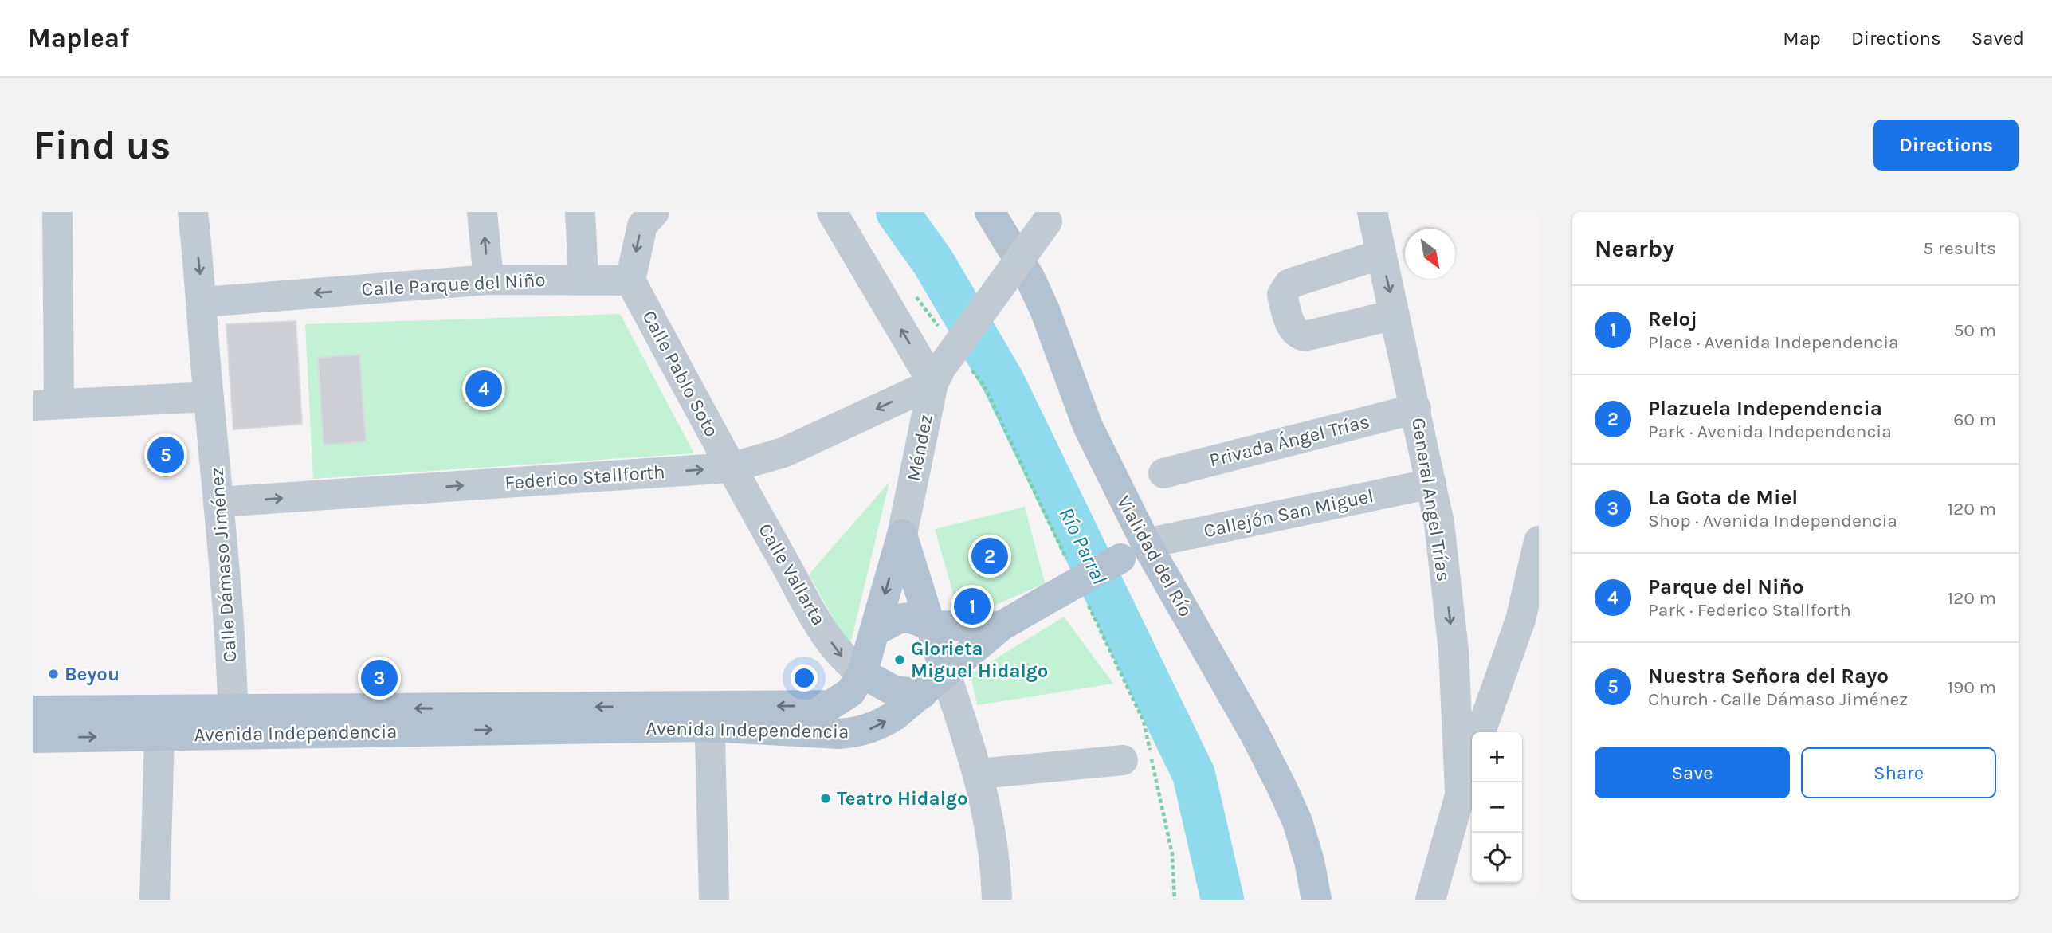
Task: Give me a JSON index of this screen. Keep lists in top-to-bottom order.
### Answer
{
  "streets": {
    "main road": ["Vialidad del Río", "Avenida Independencia"],
    "street": [
      "Calle Parque del Niño",
      "Calle Pablo Soto",
      "Privada Ángel Trías",
      "Méndez",
      "Federico Stallforth",
      "General Angel Trías",
      "Callejón San Miguel",
      "Calle Dámaso Jiménez",
      "Calle Vallarta"
    ]
  },
  "crossings": [
    ["Calle Parque del Niño", "Calle Pablo Soto"],
    ["Calle Parque del Niño", "Calle Dámaso Jiménez"],
    ["Calle Pablo Soto", "Federico Stallforth"],
    ["Calle Pablo Soto", "Calle Vallarta"],
    ["Privada Ángel Trías", "General Angel Trías"],
    ["Méndez", "Federico Stallforth"],
    ["Méndez", "Avenida Independencia"],
    ["Federico Stallforth", "Calle Dámaso Jiménez"],
    ["Federico Stallforth", "Calle Vallarta"],
    ["General Angel Trías", "Callejón San Miguel"],
    ["Callejón San Miguel", "Vialidad del Río"],
    ["Callejón San Miguel", "Avenida Independencia"],
    ["Vialidad del Río", "Avenida Independencia"],
    ["Calle Dámaso Jiménez", "Avenida Independencia"],
    ["Calle Vallarta", "Avenida Independencia"]
  ],
  "one_way": ["Calle Parque del Niño", "Calle Vallarta"],
  "water": ["Río Parral"],
  "places": ["Glorieta Miguel Hidalgo", "Beyou", "Teatro Hidalgo"],
  "north": "bottom right",
  "page": {
    "header": "Mapleaf",
    "nav": ["Map", "Directions", "Saved"],
    "buttons": [
      "Directions",
      ["Save", "Share"]
    ],
    "title": "Find us",
    "heading": ["Nearby", "5 results"],
    "list": [
      {
        "mark": "1",
        "name": "Reloj",
        "note": "Place · Avenida Independencia",
        "value": "50 m"
      },
      {
        "mark": "2",
        "name": "Plazuela Independencia",
        "note": "Park · Avenida Independencia",
        "value": "60 m"
      },
      {
        "mark": "3",
        "name": "La Gota de Miel",
        "note": "Shop · Avenida Independencia",
        "value": "120 m"
      },
      {
        "mark": "4",
        "name": "Parque del Niño",
        "note": "Park · Federico Stallforth",
        "value": "120 m"
      },
      {
        "mark": "5",
        "name": "Nuestra Señora del Rayo",
        "note": "Church · Calle Dámaso Jiménez",
        "value": "190 m"
      }
    ],
    "pins": [
      "4",
      "5",
      "2",
      "1",
      "3"
    ],
    "map_buttons": ["+", "−"]
  }
}
